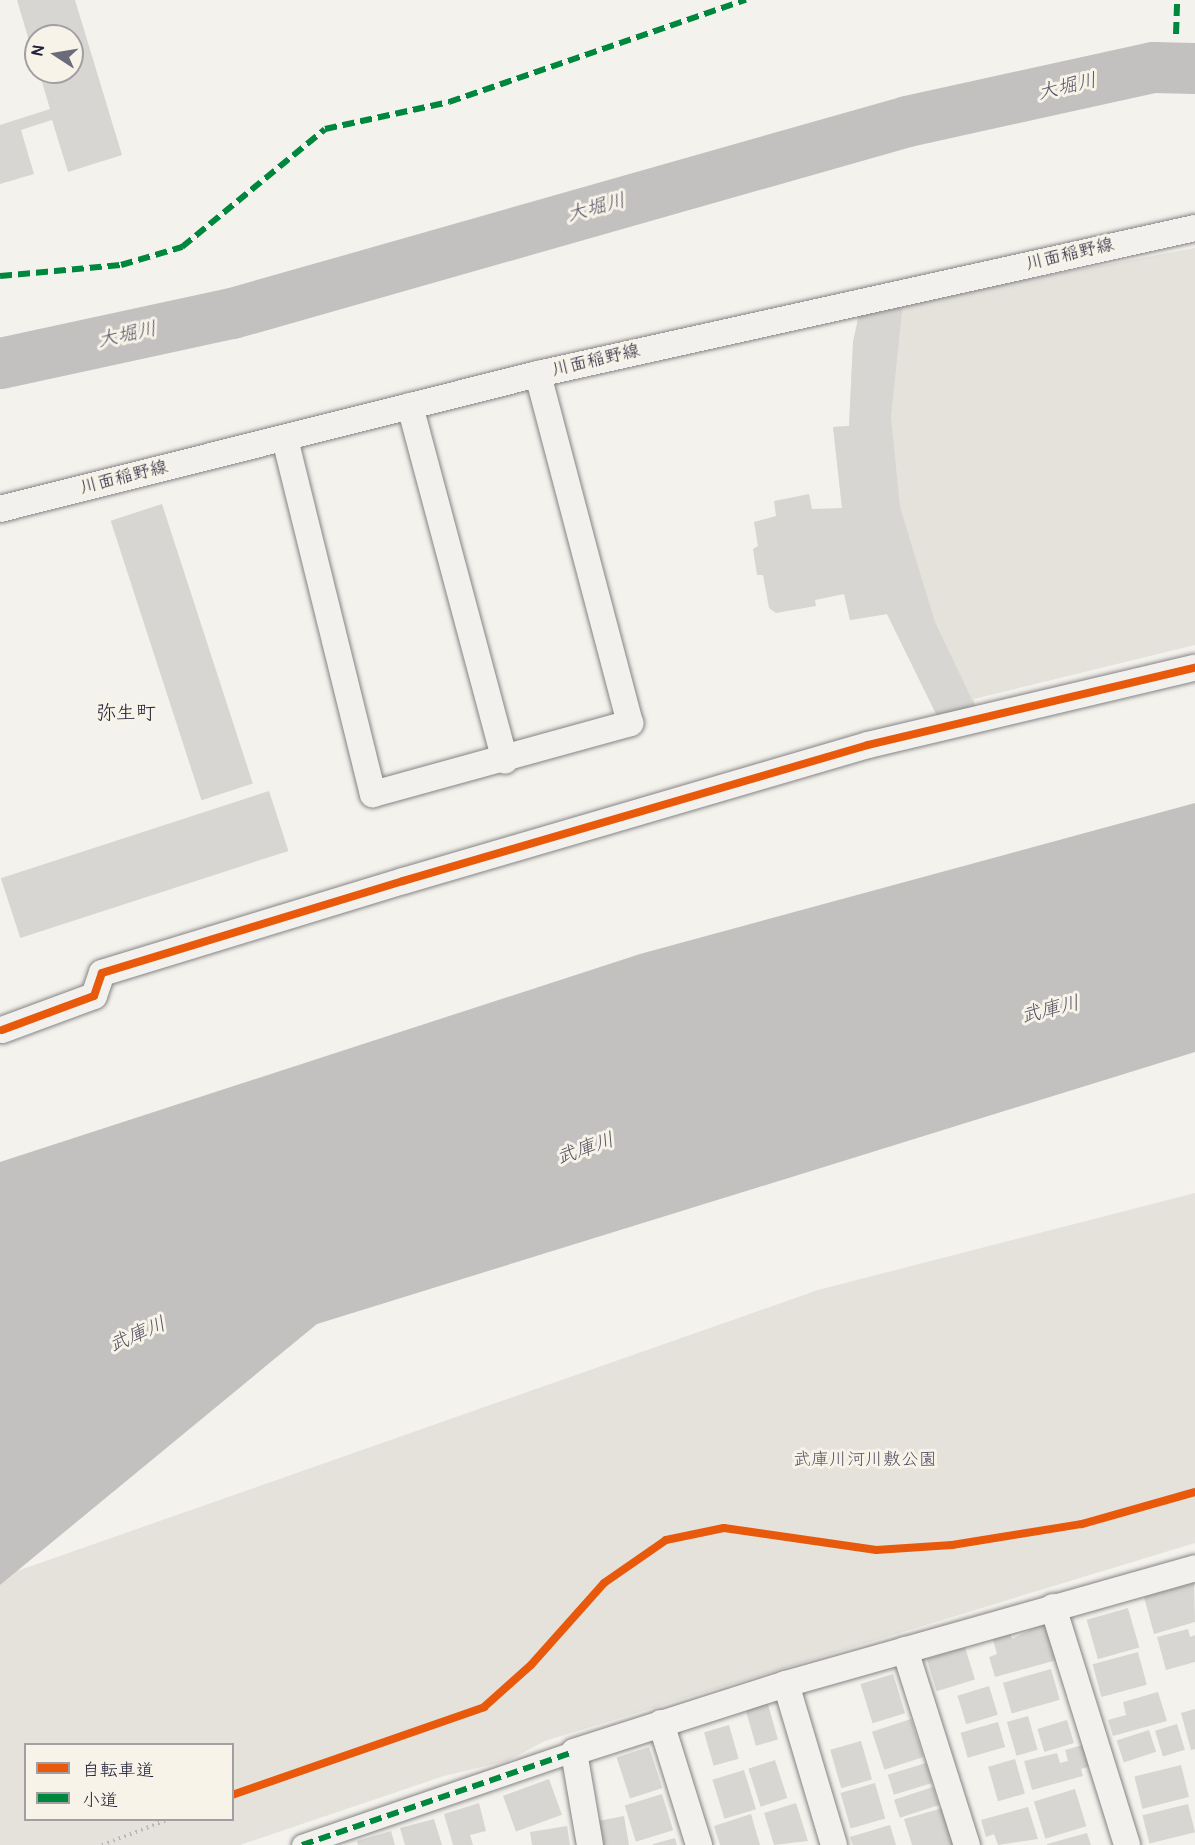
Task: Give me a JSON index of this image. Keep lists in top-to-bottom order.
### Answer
{
  "streets": {
    "street": ["川面稲野線"]
  },
  "districts": ["弥生町"],
  "water": ["大堀川", "武庫川"],
  "parks": ["武庫川河川敷公園"],
  "legend": ["自転車道", "小道"],
  "north": "left"
}
